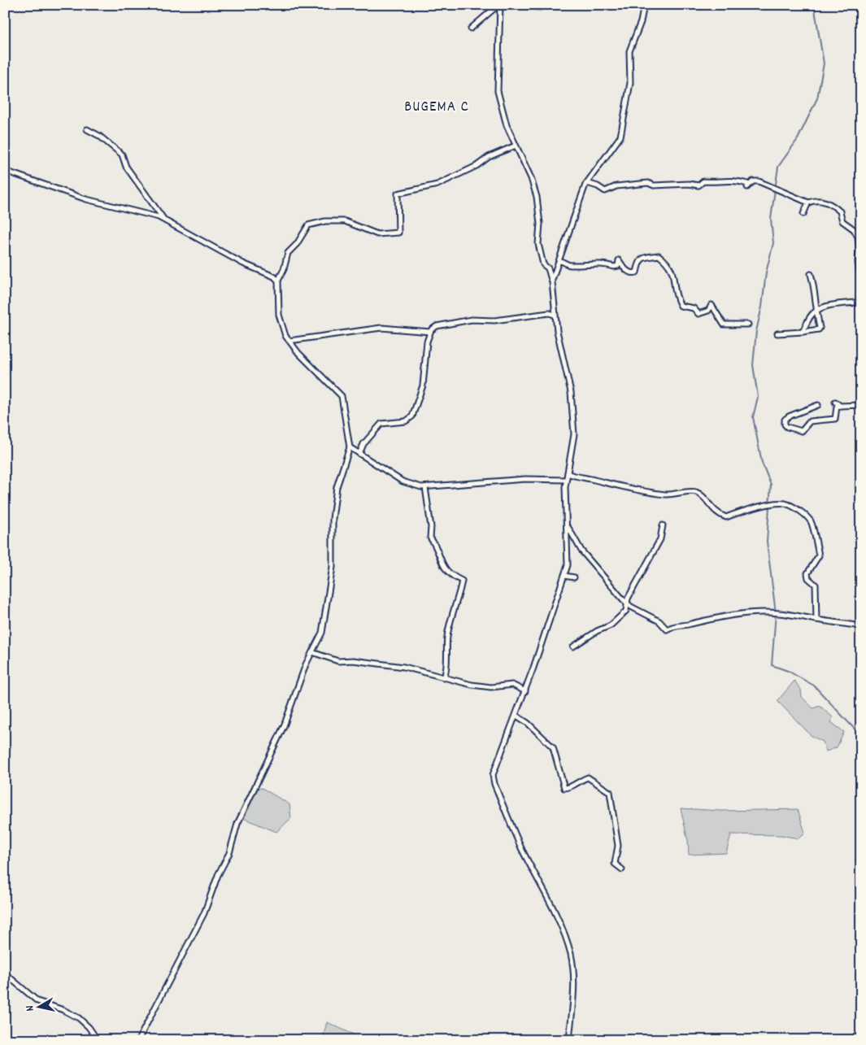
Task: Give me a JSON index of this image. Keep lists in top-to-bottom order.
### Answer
{
  "districts": ["BUGEMA C"],
  "north": "left"
}
